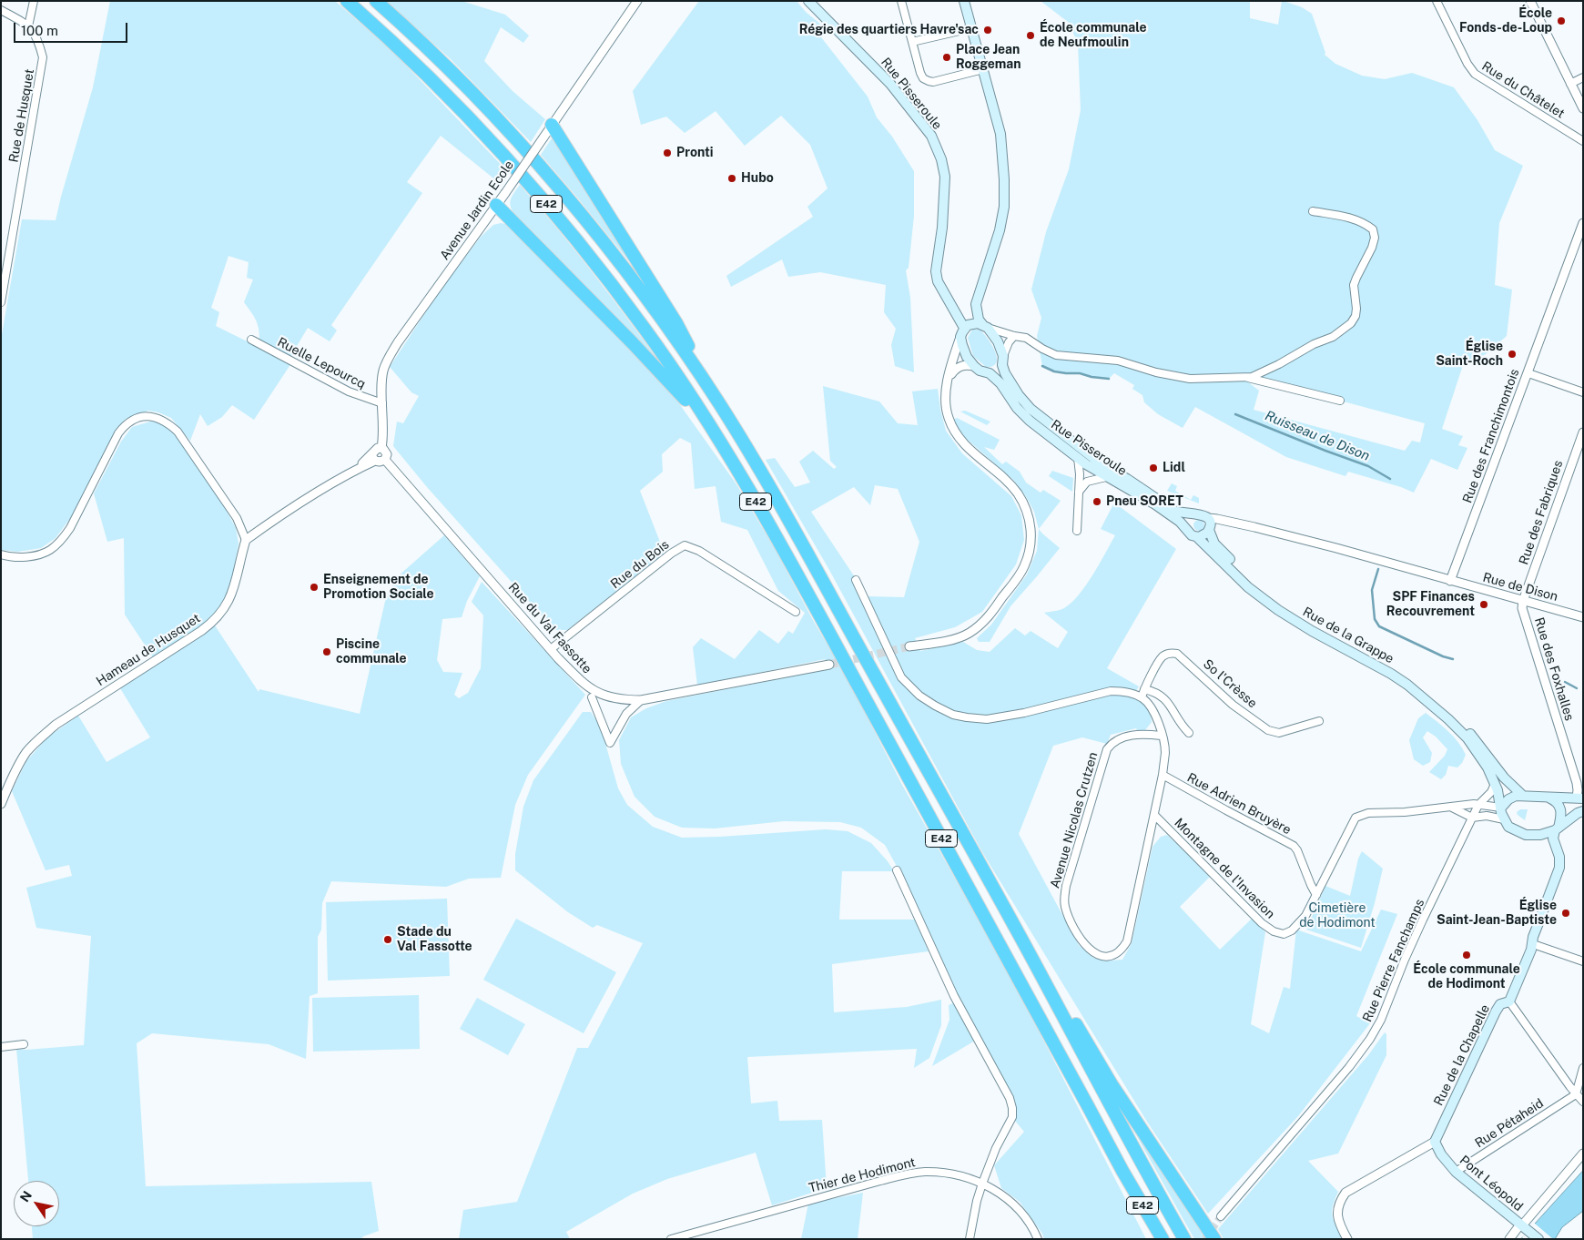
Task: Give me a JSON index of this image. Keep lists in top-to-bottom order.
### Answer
{
  "streets": {
    "highway": ["E42"],
    "main road": [
      "Rue Pisseroule",
      "Rue de la Grappe",
      "Rue de la Chapelle",
      "Pont Léopold"
    ],
    "street": [
      "Rue du Châtelet",
      "Rue de Husquet",
      "Avenue Jardin Ecole",
      "Ruelle Lepourcq",
      "Rue des Franchimontois",
      "Rue des Fabriques",
      "Rue du Bois",
      "Rue de Dison",
      "Rue du Val Fassotte",
      "Hameau de Husquet",
      "Rue des Foxhalles",
      "So l'Crèsse",
      "Rue Adrien Bruyère",
      "Avenue Nicolas Crutzen",
      "Montagne de l'Invasion",
      "Rue Pierre Fanchamps",
      "Rue Pétaheid",
      "Thier de Hodimont"
    ]
  },
  "crossings": [
    ["Rue Pisseroule", "Rue de la Grappe"],
    ["Avenue Jardin Ecole", "Ruelle Lepourcq"],
    ["Avenue Jardin Ecole", "Rue du Val Fassotte"],
    ["Rue des Franchimontois", "Rue de Dison"],
    ["Rue des Fabriques", "Rue de Dison"],
    ["Rue des Fabriques", "Rue des Foxhalles"],
    ["Rue du Bois", "Rue du Val Fassotte"],
    ["Rue de Dison", "Rue des Foxhalles"],
    ["Rue de la Grappe", "Montagne de l'Invasion"],
    ["Rue de la Grappe", "Rue de la Chapelle"],
    ["Rue Adrien Bruyère", "Montagne de l'Invasion"],
    ["Avenue Nicolas Crutzen", "Montagne de l'Invasion"],
    ["Montagne de l'Invasion", "Rue Pierre Fanchamps"],
    ["Montagne de l'Invasion", "Rue de la Chapelle"],
    ["Rue de la Chapelle", "Pont Léopold"],
    ["Rue Pétaheid", "Pont Léopold"]
  ],
  "water": ["Ruisseau de Dison"],
  "parks": ["Cimetière de Hodimont"],
  "places": [
    "École Fonds-de-Loup",
    "Régie des quartiers Havre'sac",
    "École communale de Neufmoulin",
    "Place Jean Roggeman",
    "Pronti",
    "Hubo",
    "Église Saint-Roch",
    "Lidl",
    "Pneu SORET",
    "Enseignement de Promotion Sociale",
    "SPF Finances Recouvrement",
    "Piscine communale",
    "Église Saint-Jean-Baptiste",
    "Stade du Val Fassotte",
    "École communale de Hodimont"
  ],
  "scale_bar": "100 m",
  "north": "top left"
}
